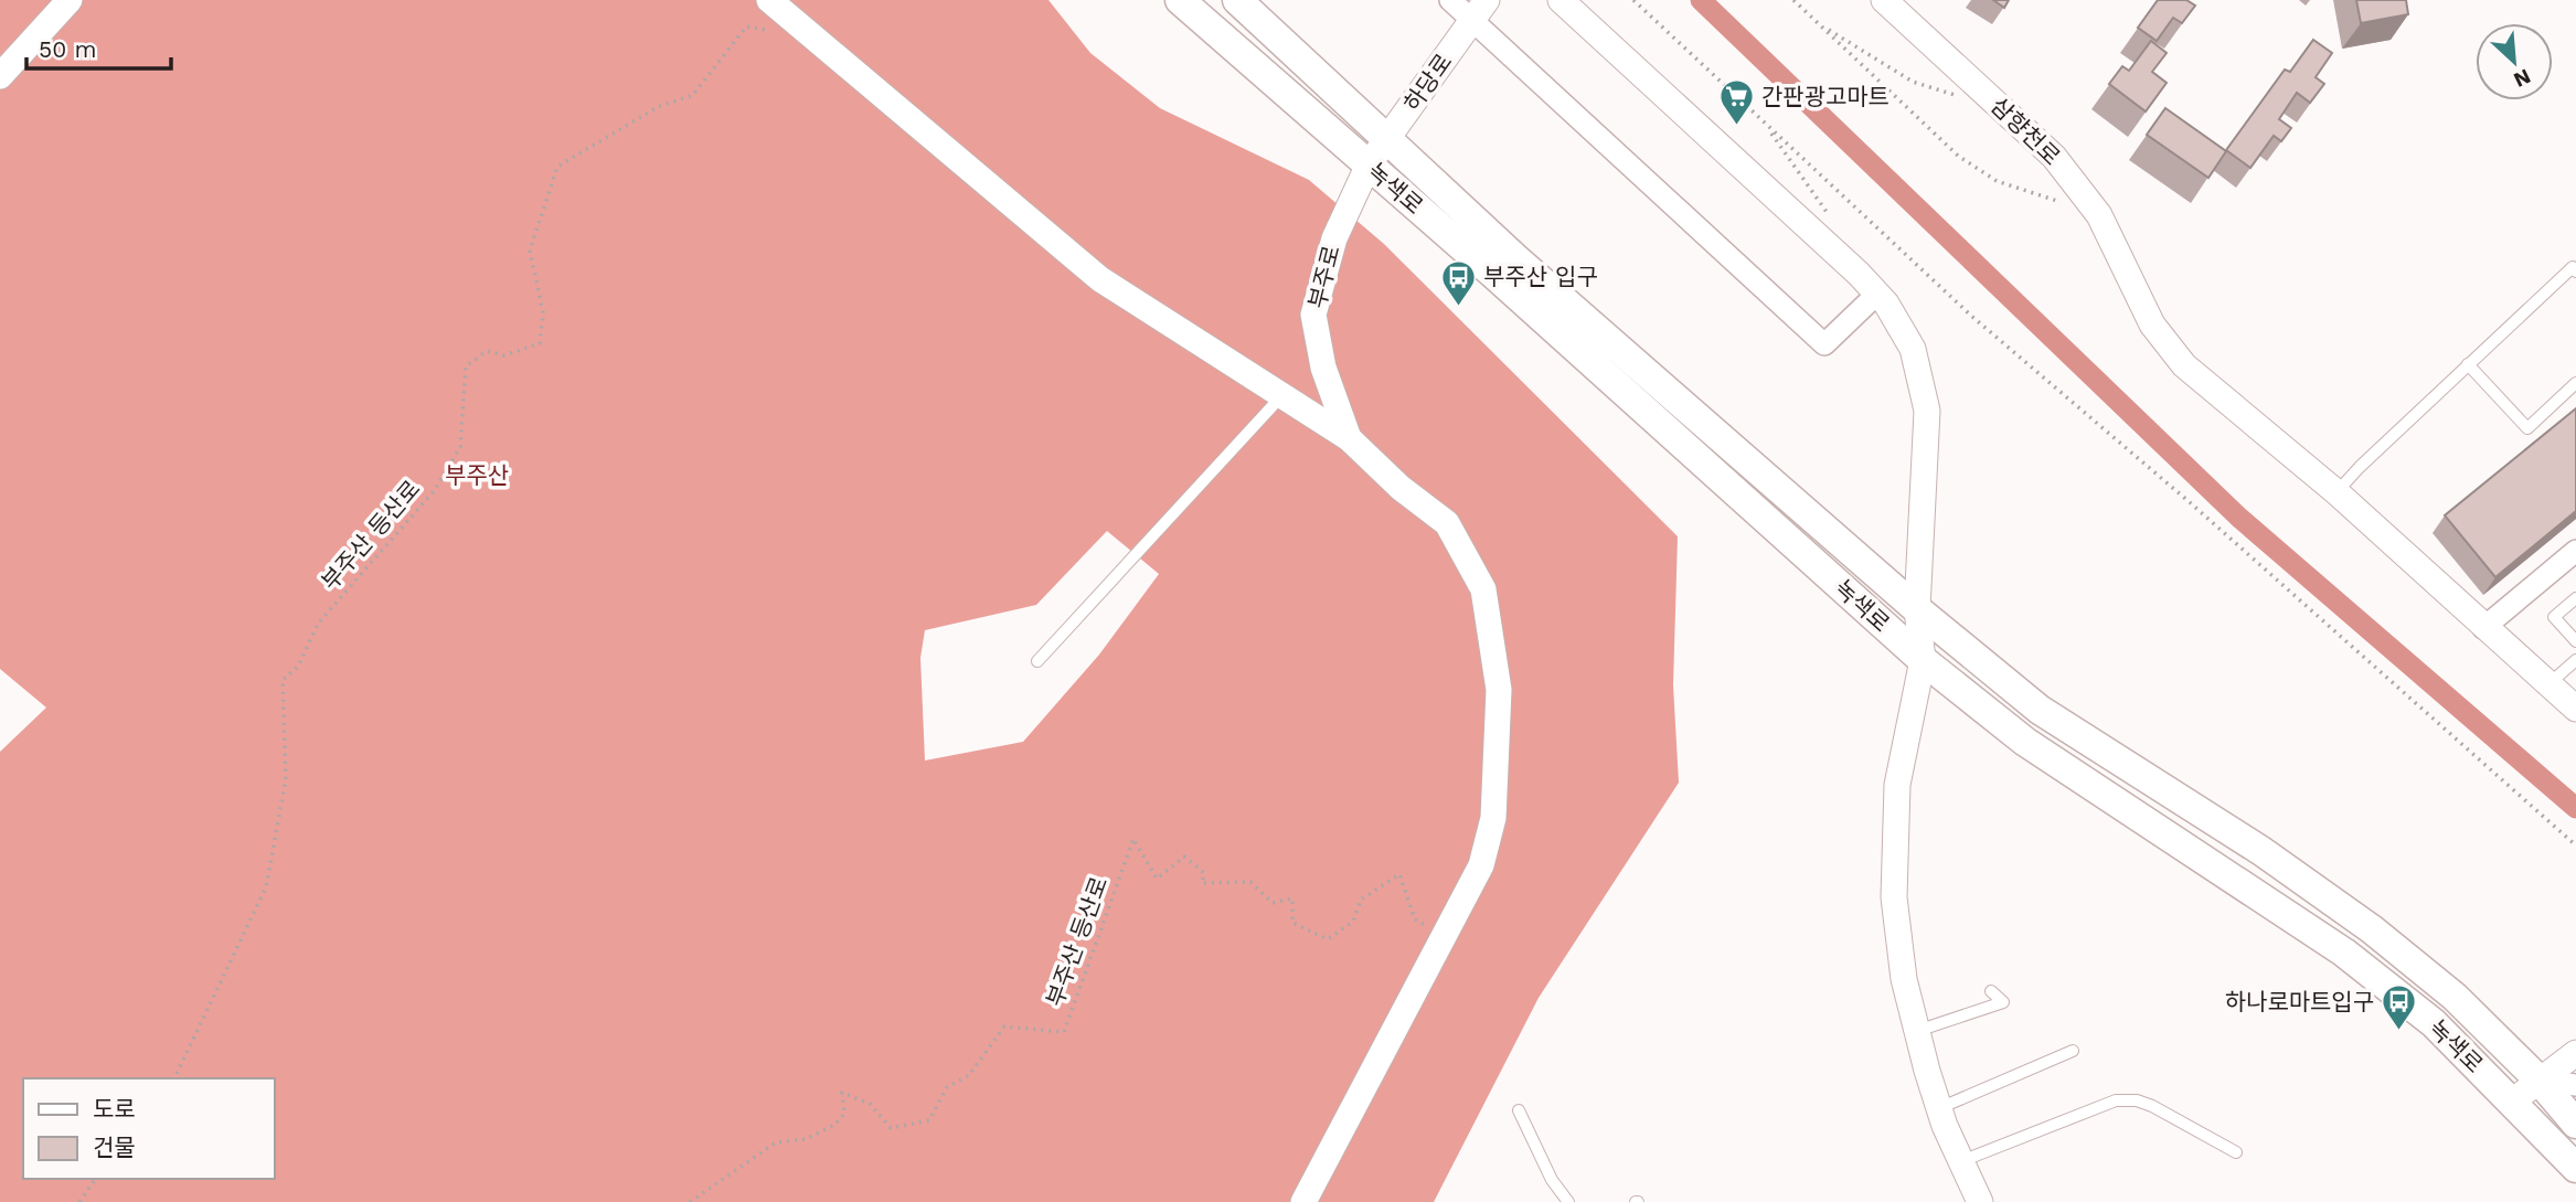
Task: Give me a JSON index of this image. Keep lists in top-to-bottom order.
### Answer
{
  "streets": {
    "main road": ["녹색로"],
    "street": ["하당로", "삼향천로", "부주로"],
    "path": ["부주산 등산로"]
  },
  "crossings": [
    ["하당로", "녹색로"],
    ["하당로", "부주로"],
    ["녹색로", "부주로"]
  ],
  "parks": ["부주산"],
  "places": {
    "supermarket": ["간판광고마트"],
    "bus stop": ["부주산 입구", "하나로마트입구"]
  },
  "legend": ["도로", "건물"],
  "scale_bar": "50 m",
  "north": "bottom right"
}
